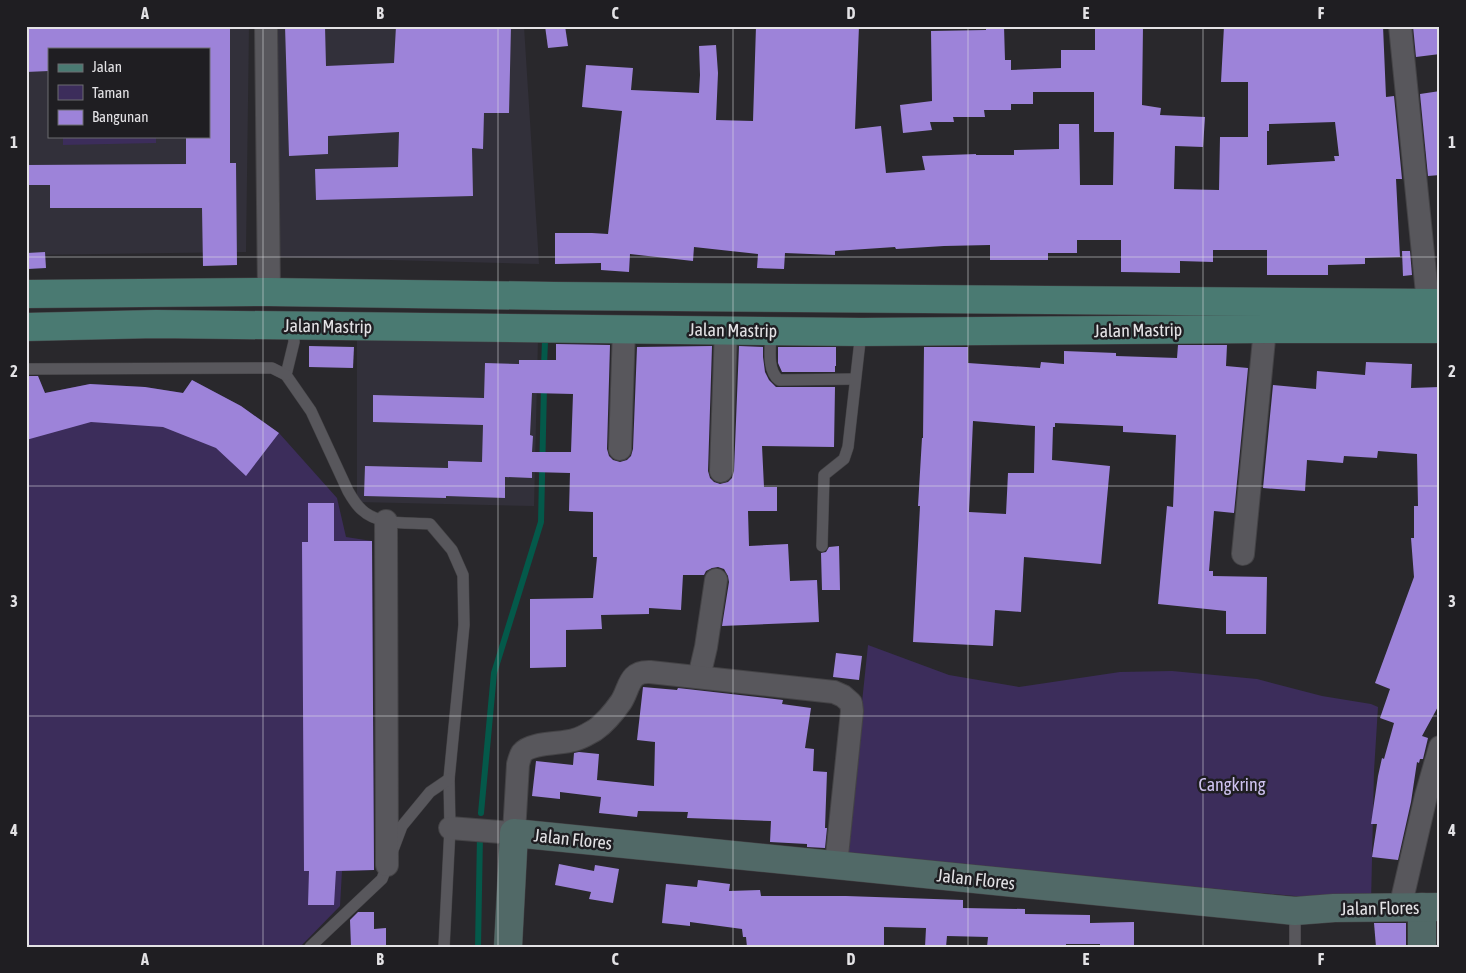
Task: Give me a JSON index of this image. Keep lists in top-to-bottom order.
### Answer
{
  "streets": {
    "main road": ["Jalan Mastrip"],
    "street": ["Jalan Flores"]
  },
  "parks": ["Cangkring"],
  "legend": ["Jalan", "Taman", "Bangunan"],
  "grid": {
    "columns": [
      "A",
      "B",
      "C",
      "D",
      "E",
      "F"
    ],
    "rows": [
      "1",
      "2",
      "3",
      "4"
    ]
  }
}
